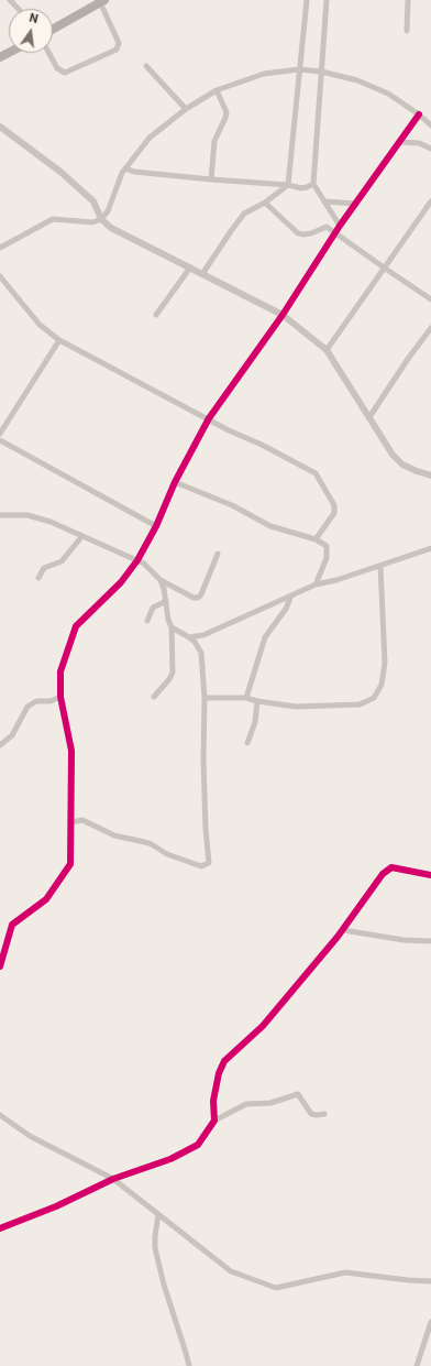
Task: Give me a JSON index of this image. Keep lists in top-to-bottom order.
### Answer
{
  "north": "top"
}
